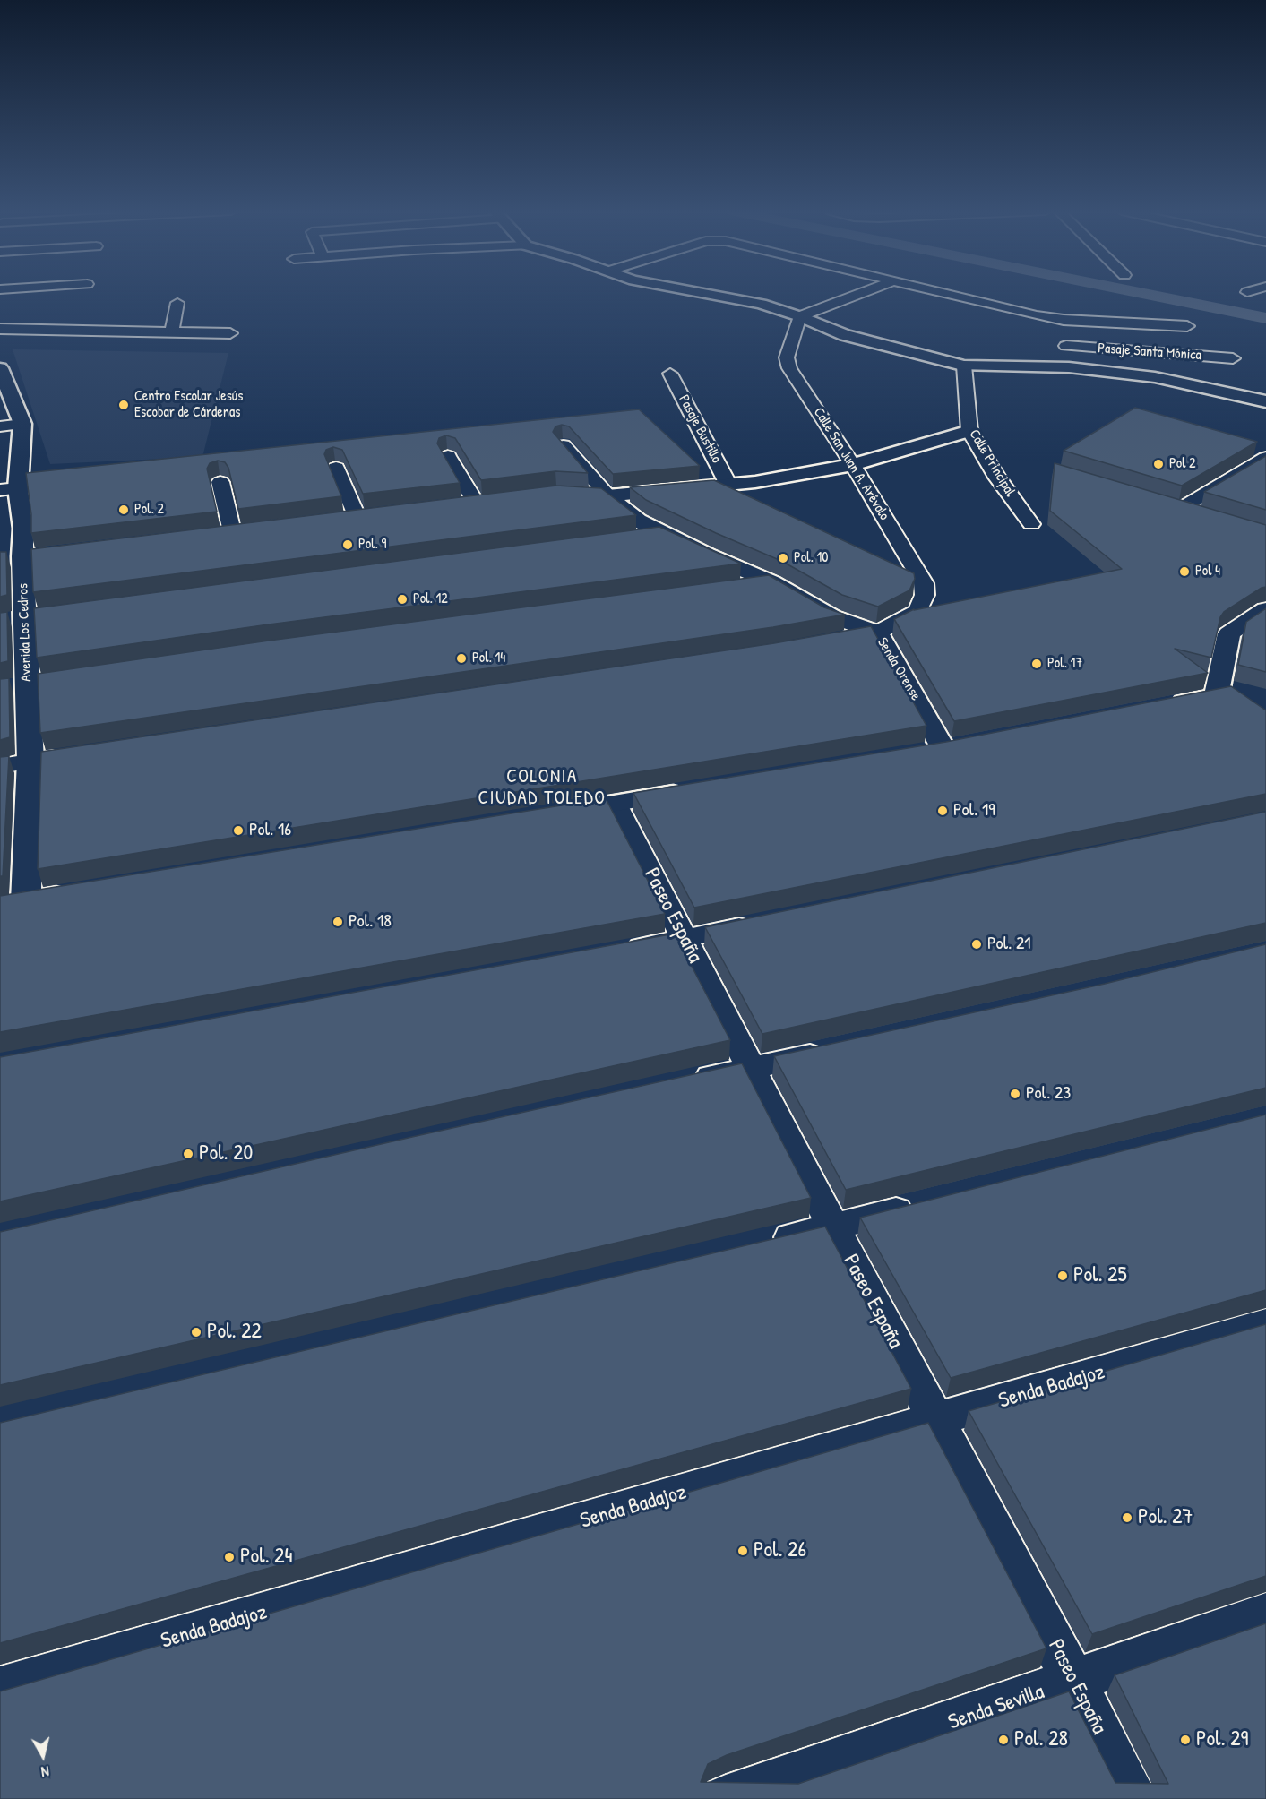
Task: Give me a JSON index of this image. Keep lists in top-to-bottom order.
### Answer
{
  "streets": {
    "street": [
      "Pasaje Santa Mónica",
      "Pasaje Bustillo",
      "Calle Principal",
      "Calle San Juan A. Arévalo",
      "Avenida Los Cedros",
      "Senda Orense",
      "Paseo España",
      "Senda Badajoz",
      "Senda Sevilla"
    ]
  },
  "crossings": [
    ["Calle San Juan A. Arévalo", "Senda Orense"],
    ["Paseo España", "Senda Badajoz"],
    ["Paseo España", "Senda Sevilla"]
  ],
  "districts": ["COLONIA CIUDAD TOLEDO"],
  "places": [
    "Centro Escolar Jesús Escobar de Cárdenas",
    "Pol 2",
    "Pol. 2",
    "Pol. 9",
    "Pol. 10",
    "Pol 4",
    "Pol. 12",
    "Pol. 14",
    "Pol. 17",
    "Pol. 19",
    "Pol. 16",
    "Pol. 18",
    "Pol. 21",
    "Pol. 23",
    "Pol. 20",
    "Pol. 25",
    "Pol. 22",
    "Pol. 27",
    "Pol. 26",
    "Pol. 24",
    "Pol. 28",
    "Pol. 29"
  ],
  "north": "bottom"
}
